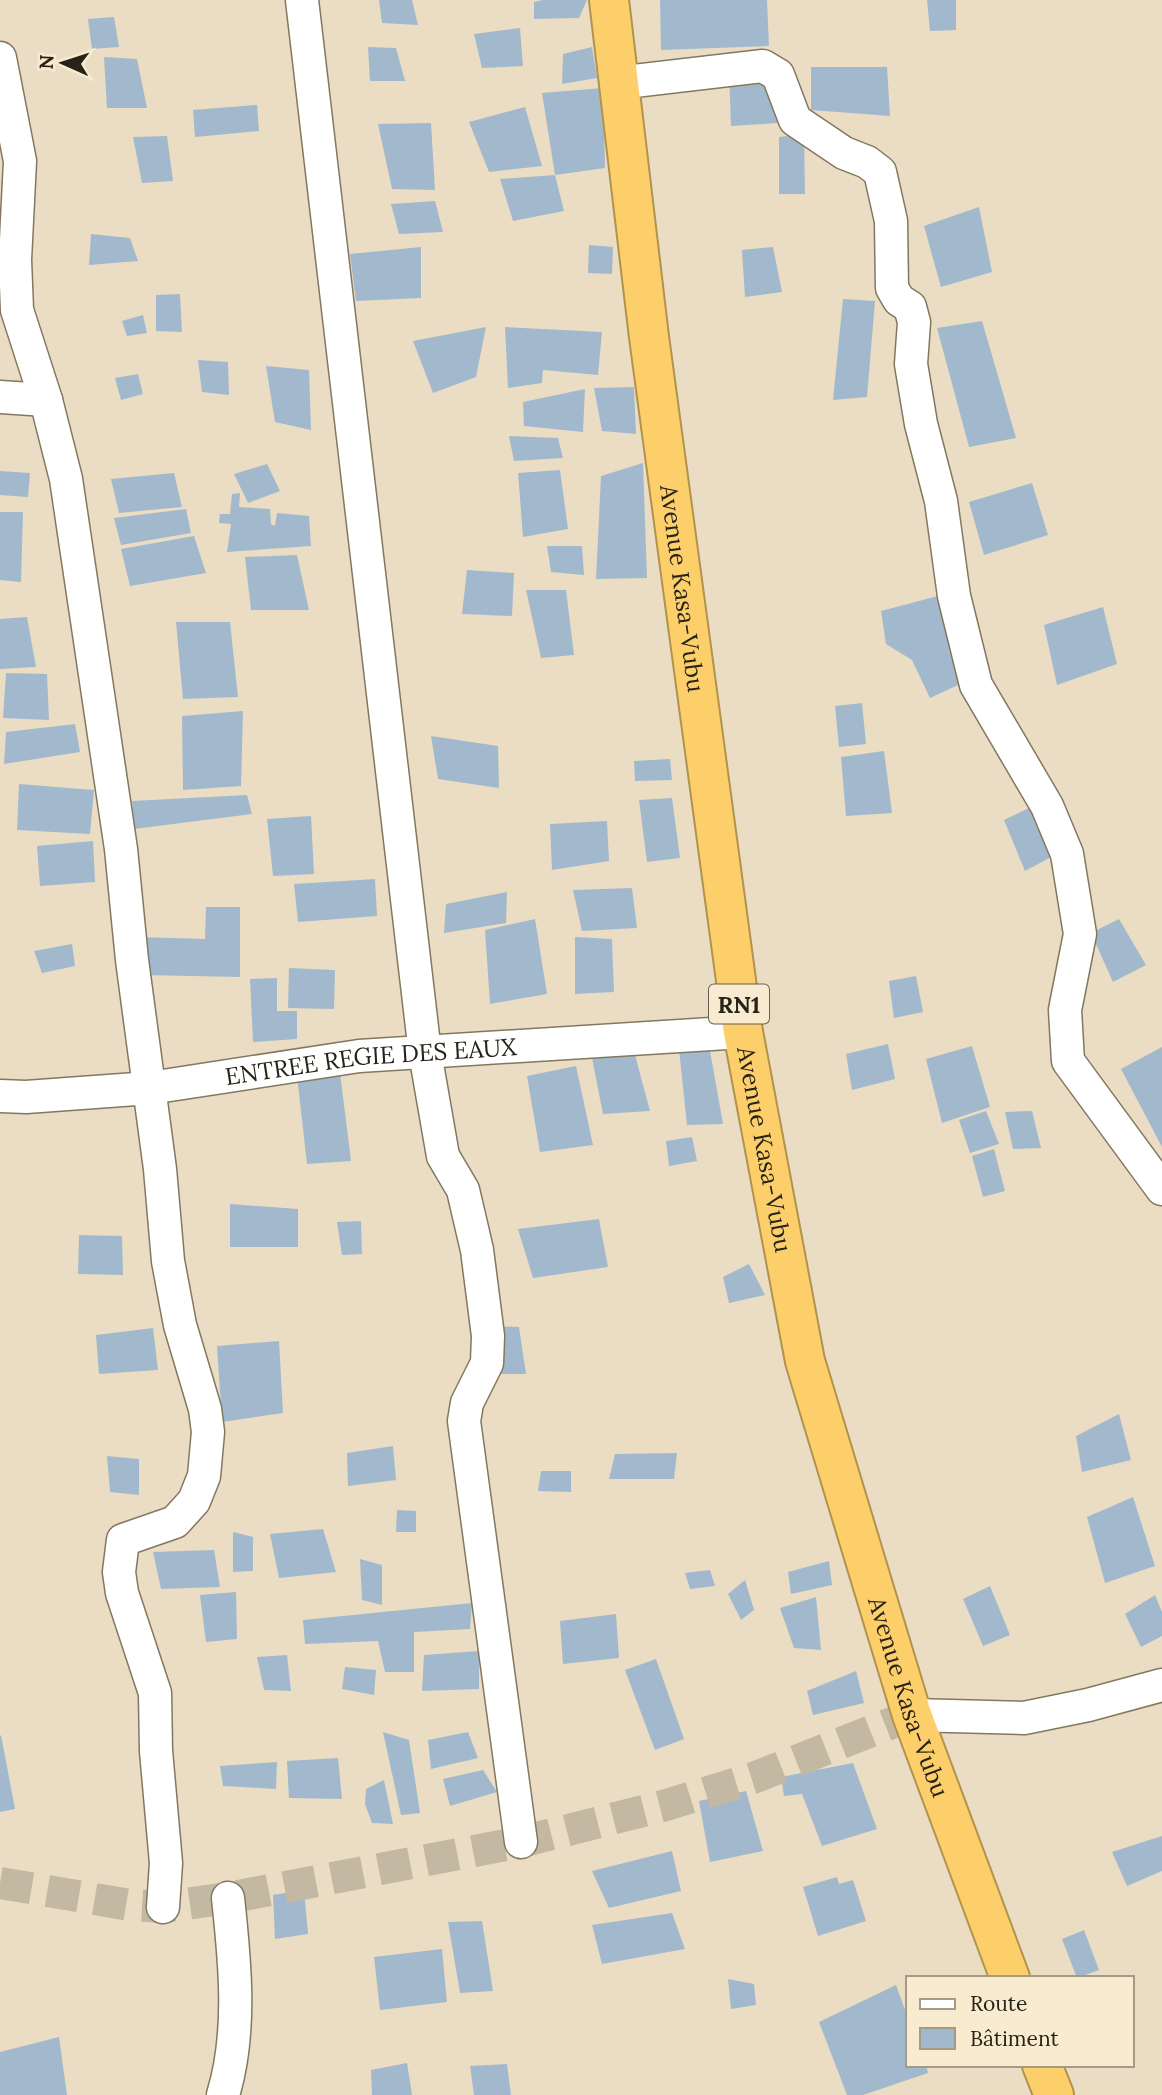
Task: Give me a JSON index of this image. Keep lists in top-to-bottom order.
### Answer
{
  "streets": {
    "highway": ["Avenue Kasa-Vubu", "RN1"],
    "street": ["ENTREE REGIE DES EAUX"]
  },
  "crossings": [
    ["Avenue Kasa-Vubu", "ENTREE REGIE DES EAUX"]
  ],
  "legend": ["Route", "Bâtiment"],
  "north": "left"
}
